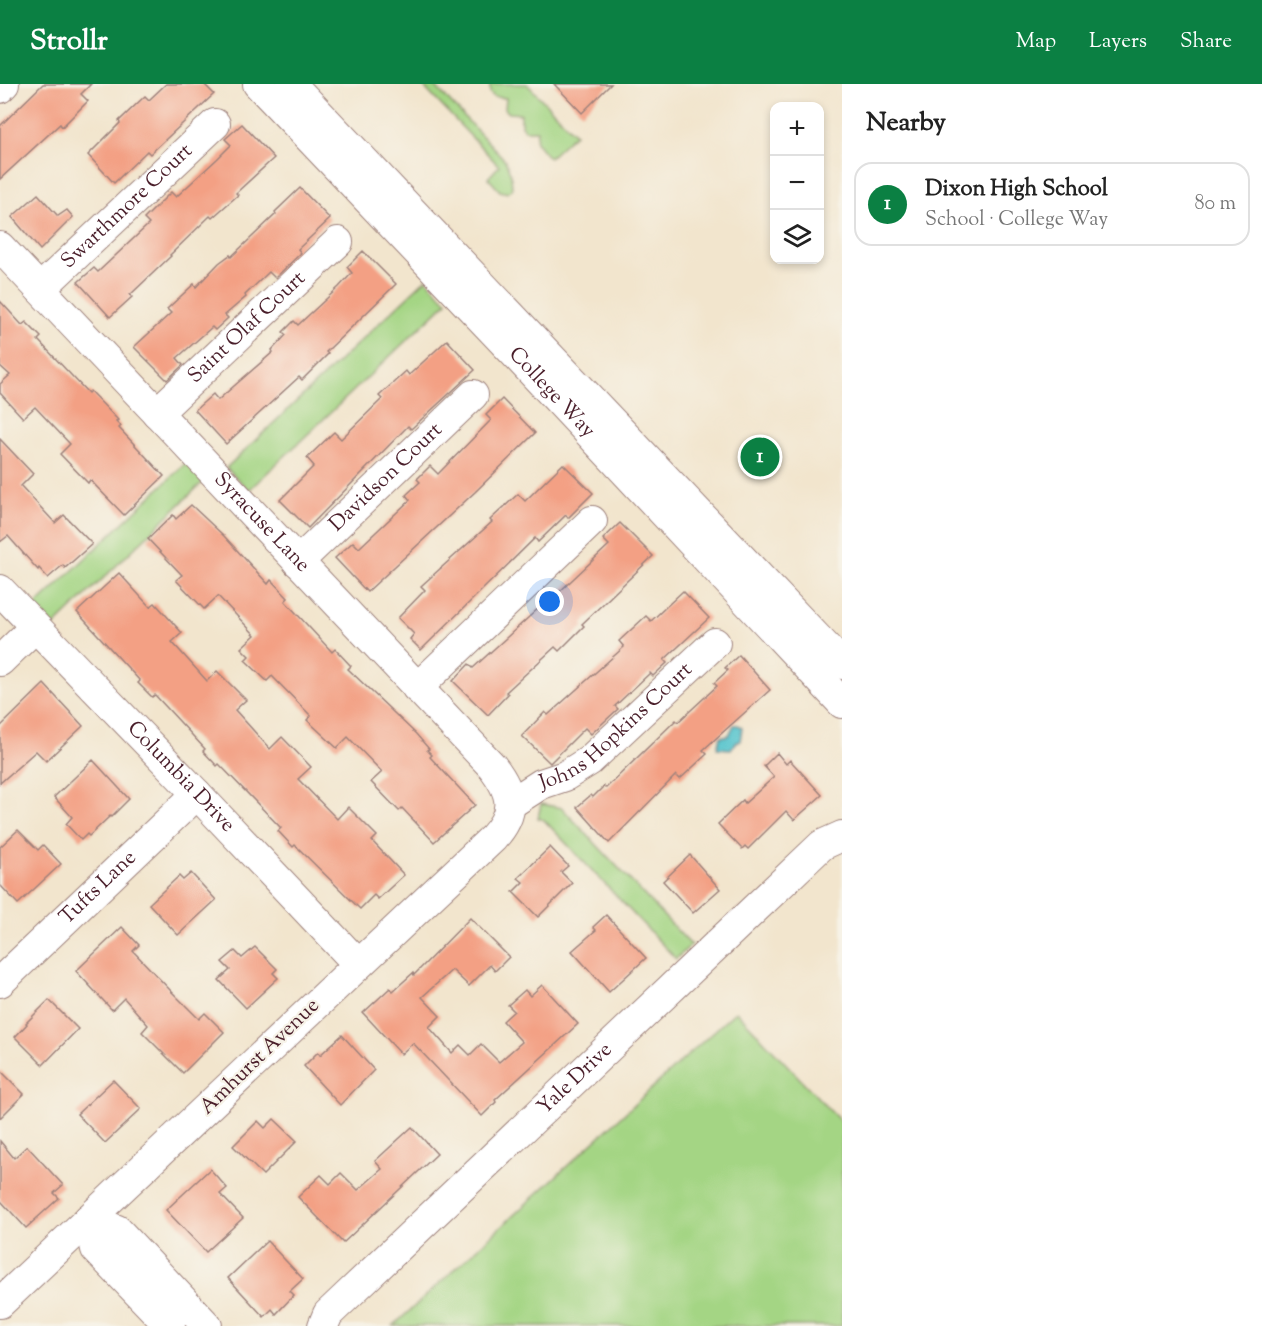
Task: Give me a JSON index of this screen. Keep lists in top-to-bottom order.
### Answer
{
  "streets": {
    "street": [
      "Swarthmore Court",
      "Saint Olaf Court",
      "College Way",
      "Davidson Court",
      "Syracuse Lane",
      "Johns Hopkins Court",
      "Columbia Drive",
      "Tufts Lane",
      "Amhurst Avenue",
      "Yale Drive"
    ]
  },
  "crossings": [
    ["Swarthmore Court", "Syracuse Lane"],
    ["Saint Olaf Court", "Syracuse Lane"],
    ["Davidson Court", "Syracuse Lane"],
    ["Syracuse Lane", "Johns Hopkins Court"],
    ["Syracuse Lane", "Amhurst Avenue"],
    ["Johns Hopkins Court", "Amhurst Avenue"],
    ["Columbia Drive", "Tufts Lane"],
    ["Columbia Drive", "Amhurst Avenue"]
  ],
  "page": {
    "header": "Strollr",
    "nav": ["Map", "Layers", "Share"],
    "heading": "Nearby",
    "map_buttons": ["+", "−"],
    "list": [
      {
        "mark": "1",
        "name": "Dixon High School",
        "note": "School · College Way",
        "value": "80 m"
      }
    ],
    "pins": "1"
  }
}
